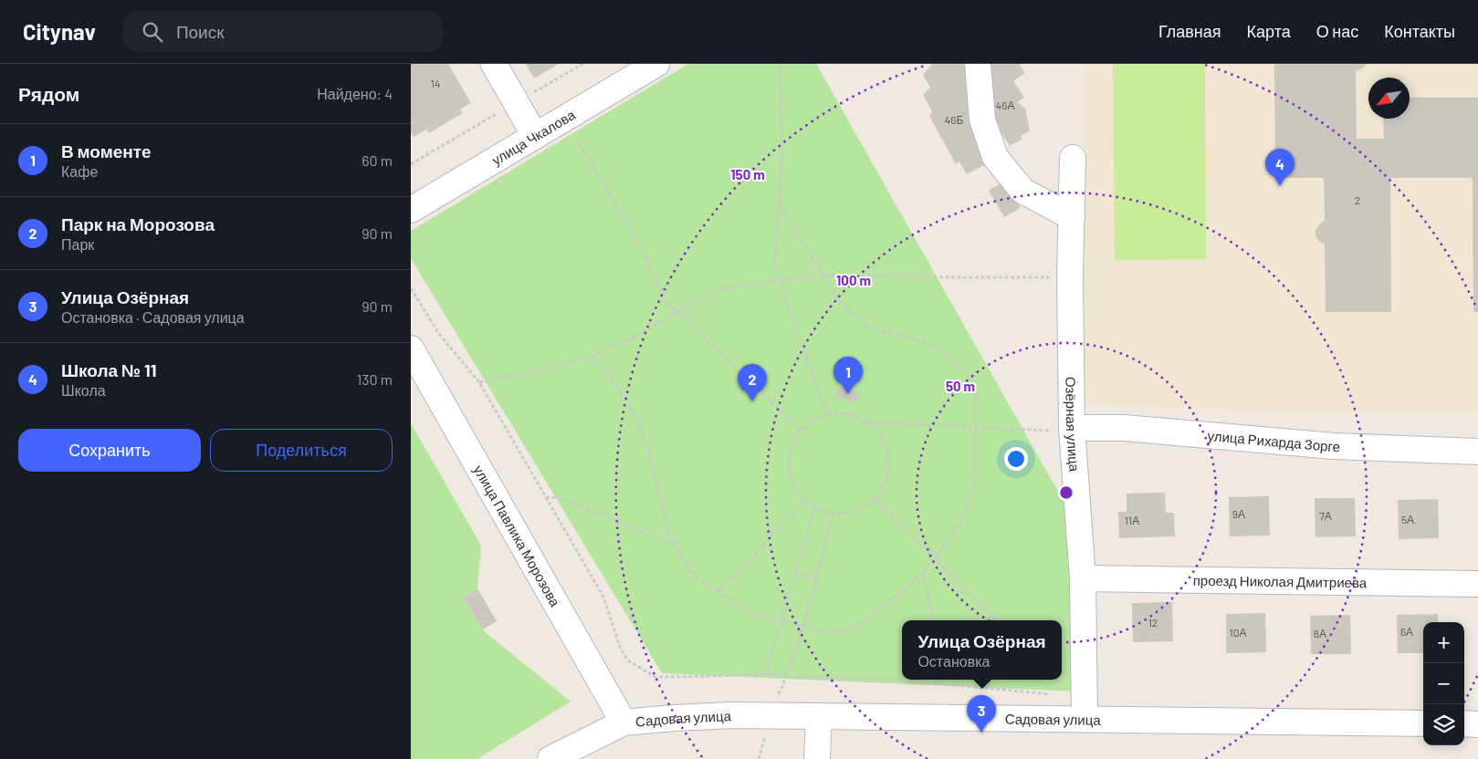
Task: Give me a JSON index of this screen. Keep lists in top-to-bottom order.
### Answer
{
  "streets": {
    "street": [
      "улица Чкалова",
      "Озёрная улица",
      "улица Рихарда Зорге",
      "улица Павлика Морозова",
      "проезд Николая Дмитриева",
      "Садовая улица"
    ]
  },
  "crossings": [
    ["Озёрная улица", "улица Рихарда Зорге"],
    ["Озёрная улица", "проезд Николая Дмитриева"],
    ["Озёрная улица", "Садовая улица"],
    ["улица Павлика Морозова", "Садовая улица"]
  ],
  "house_numbers": [
    "14",
    "46А",
    "46Б",
    "2",
    "9А",
    "7А",
    "5А",
    "11А",
    "12",
    "6А",
    "10А",
    "8А"
  ],
  "north": "bottom left",
  "page": {
    "header": "Citynav",
    "search": "Поиск",
    "nav": [
      "Главная",
      "Карта",
      "О нас",
      "Контакты"
    ],
    "heading": ["Рядом", "Найдено: 4"],
    "list": [
      {
        "mark": "1",
        "name": "В моменте",
        "note": "Кафе",
        "value": "60 m"
      },
      {
        "mark": "2",
        "name": "Парк на Морозова",
        "note": "Парк",
        "value": "90 m"
      },
      {
        "mark": "3",
        "name": "Улица Озёрная",
        "note": "Остановка · Садовая улица",
        "value": "90 m"
      },
      {
        "mark": "4",
        "name": "Школа № 11",
        "note": "Школа",
        "value": "130 m"
      }
    ],
    "pins": [
      "4",
      "1",
      "2",
      "3"
    ],
    "buttons": ["Сохранить", "Поделиться"],
    "popup": ["Улица Озёрная", "Остановка"],
    "map_buttons": ["+", "−"]
  },
  "rings": ["150 m", "100 m", "50 m"]
}
